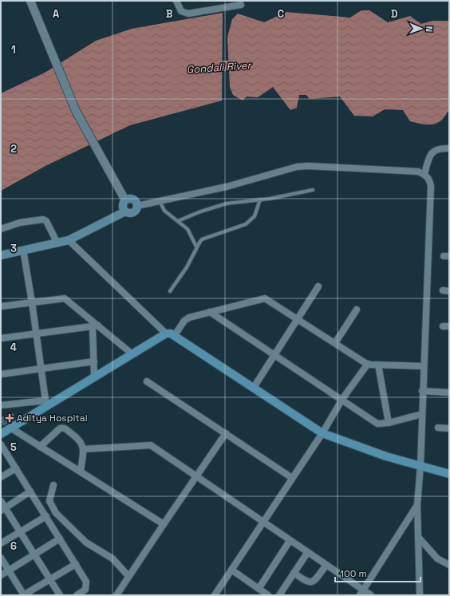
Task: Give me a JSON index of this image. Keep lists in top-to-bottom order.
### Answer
{
  "water": ["Gondali River"],
  "places": {
    "health": ["Aditya Hospital"]
  },
  "scale_bar": "100 m",
  "north": "right",
  "grid": {
    "columns": [
      "A",
      "B",
      "C",
      "D"
    ],
    "rows": [
      "1",
      "2",
      "3",
      "4",
      "5",
      "6"
    ]
  }
}
